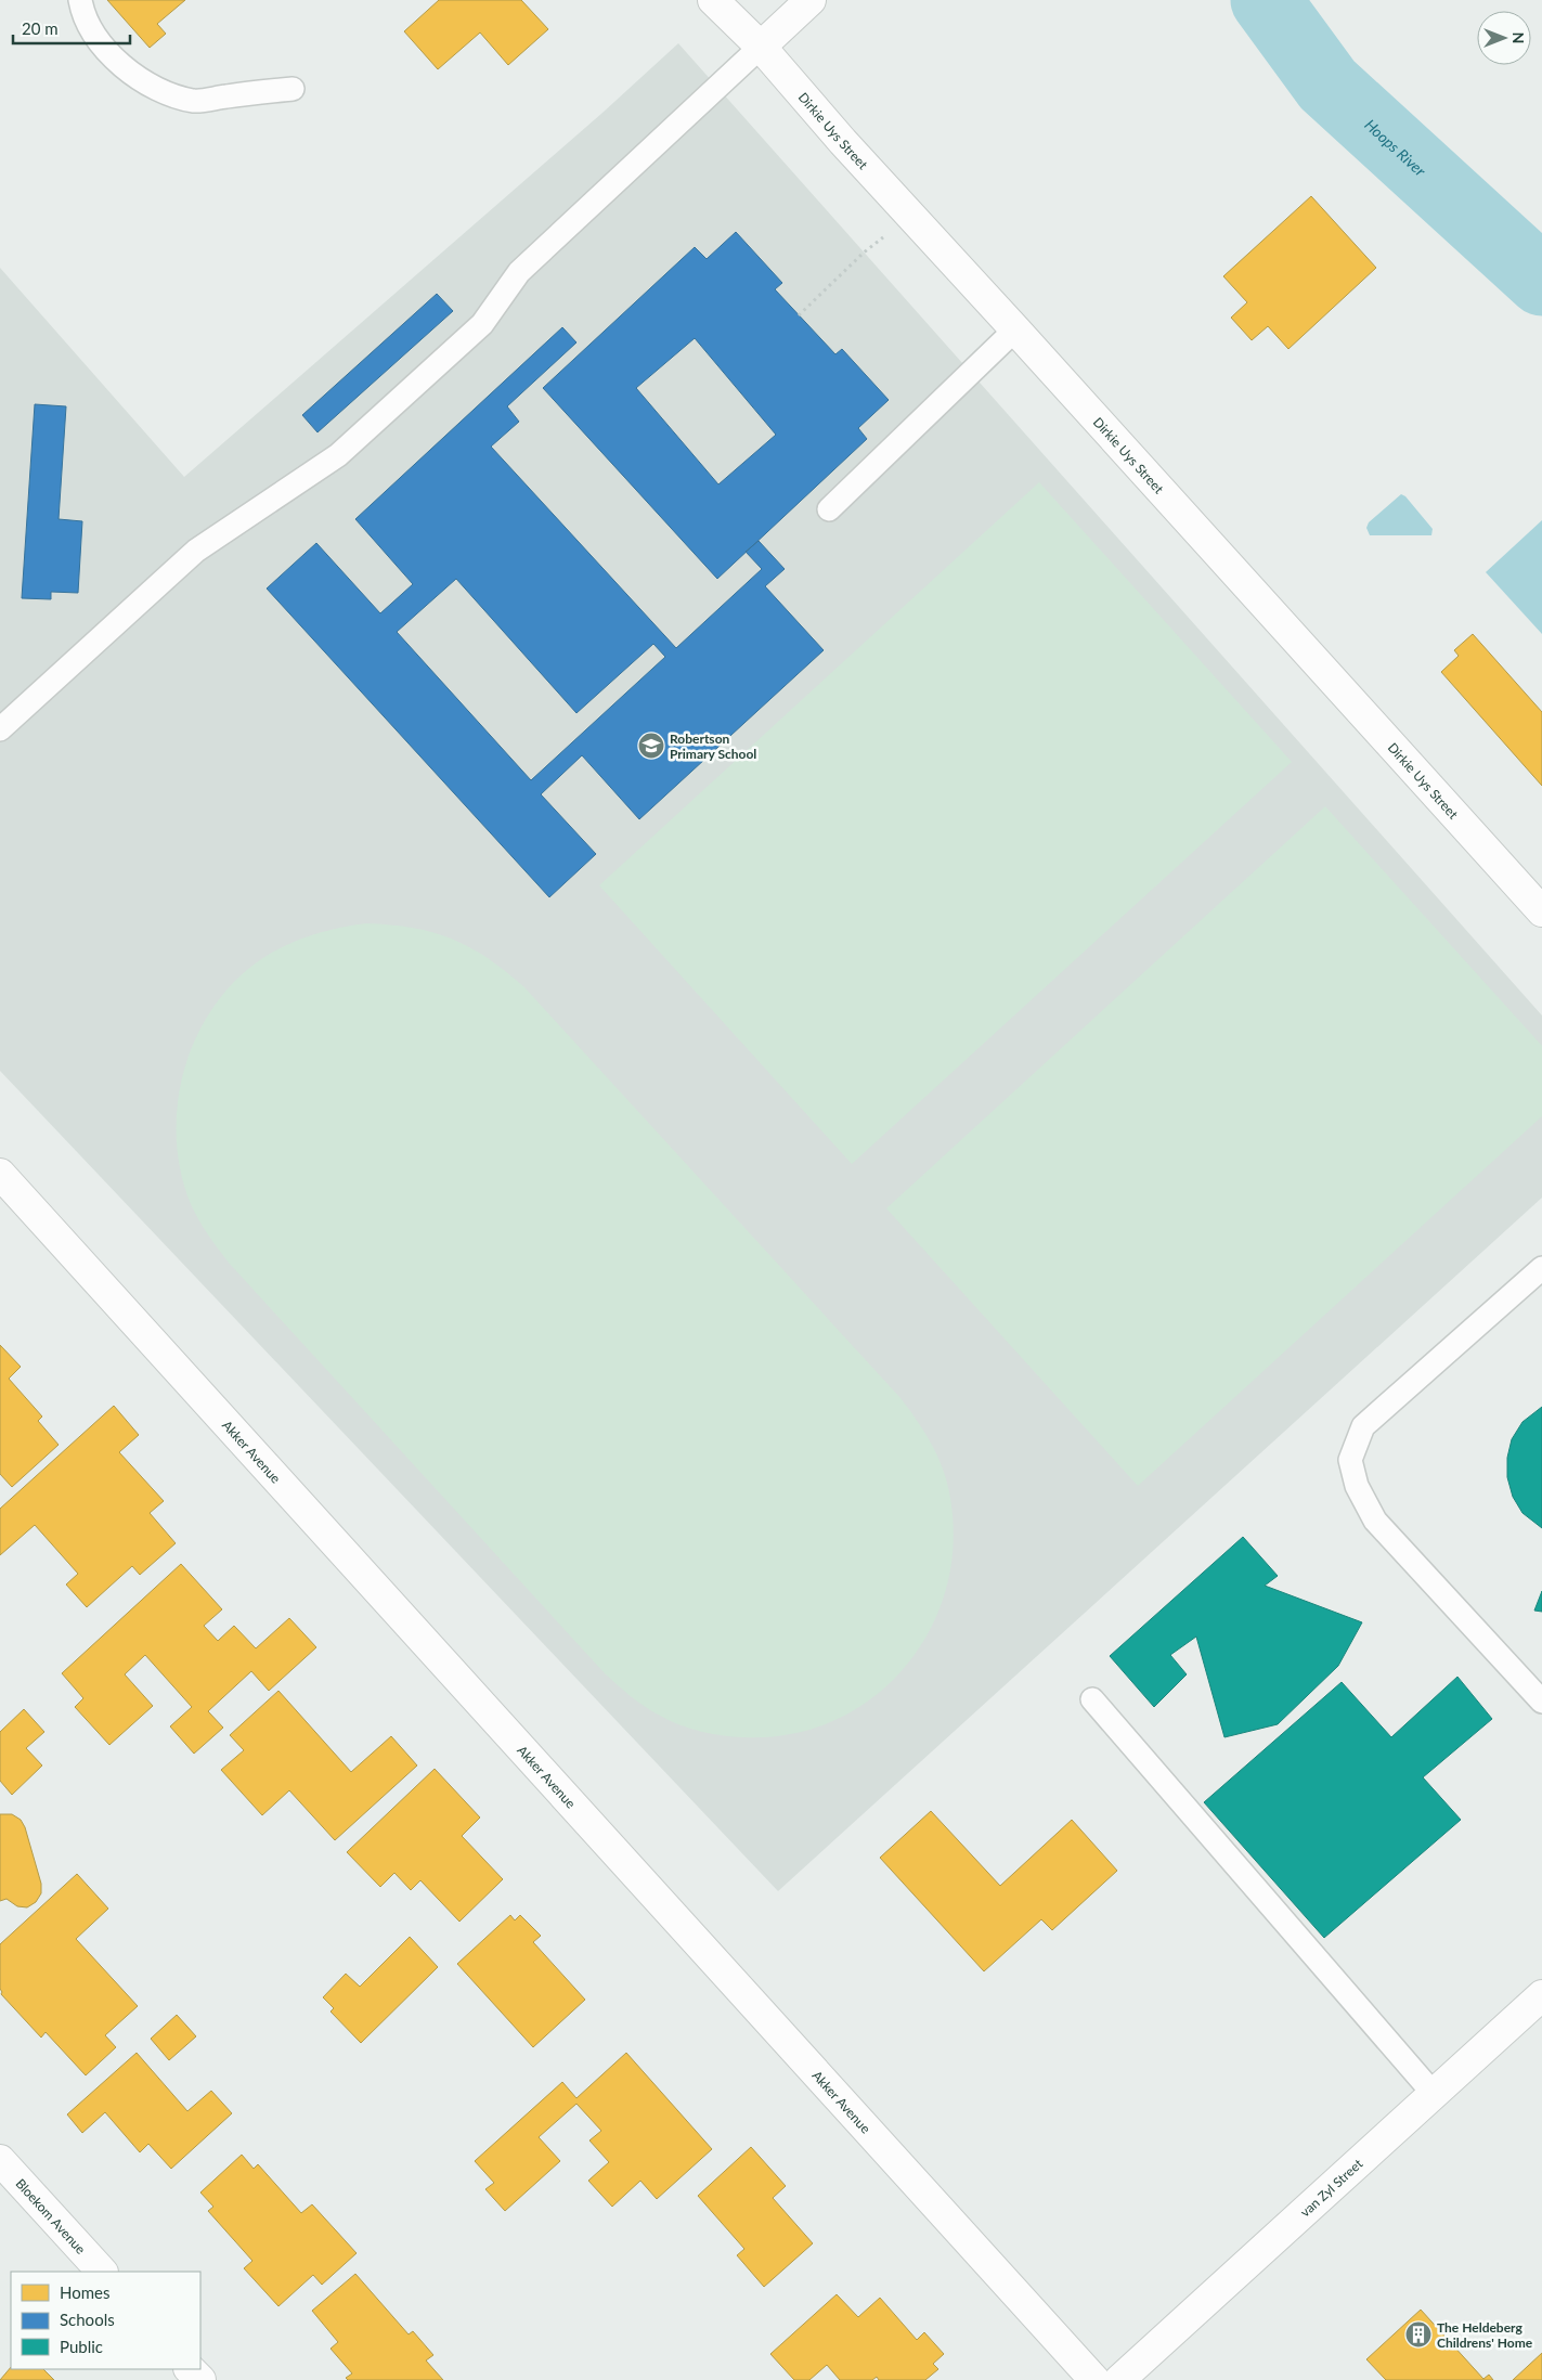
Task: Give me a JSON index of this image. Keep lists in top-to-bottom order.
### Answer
{
  "streets": {
    "street": [
      "Dirkie Uys Street",
      "Akker Avenue",
      "van Zyl Street",
      "Bloekom Avenue"
    ]
  },
  "water": ["Hoops River"],
  "places": {
    "school or university": ["Robertson Primary School"],
    "building": ["The Heldeberg Childrens' Home"]
  },
  "legend": ["Homes", "Schools", "Public"],
  "scale_bar": "20 m",
  "north": "right"
}
